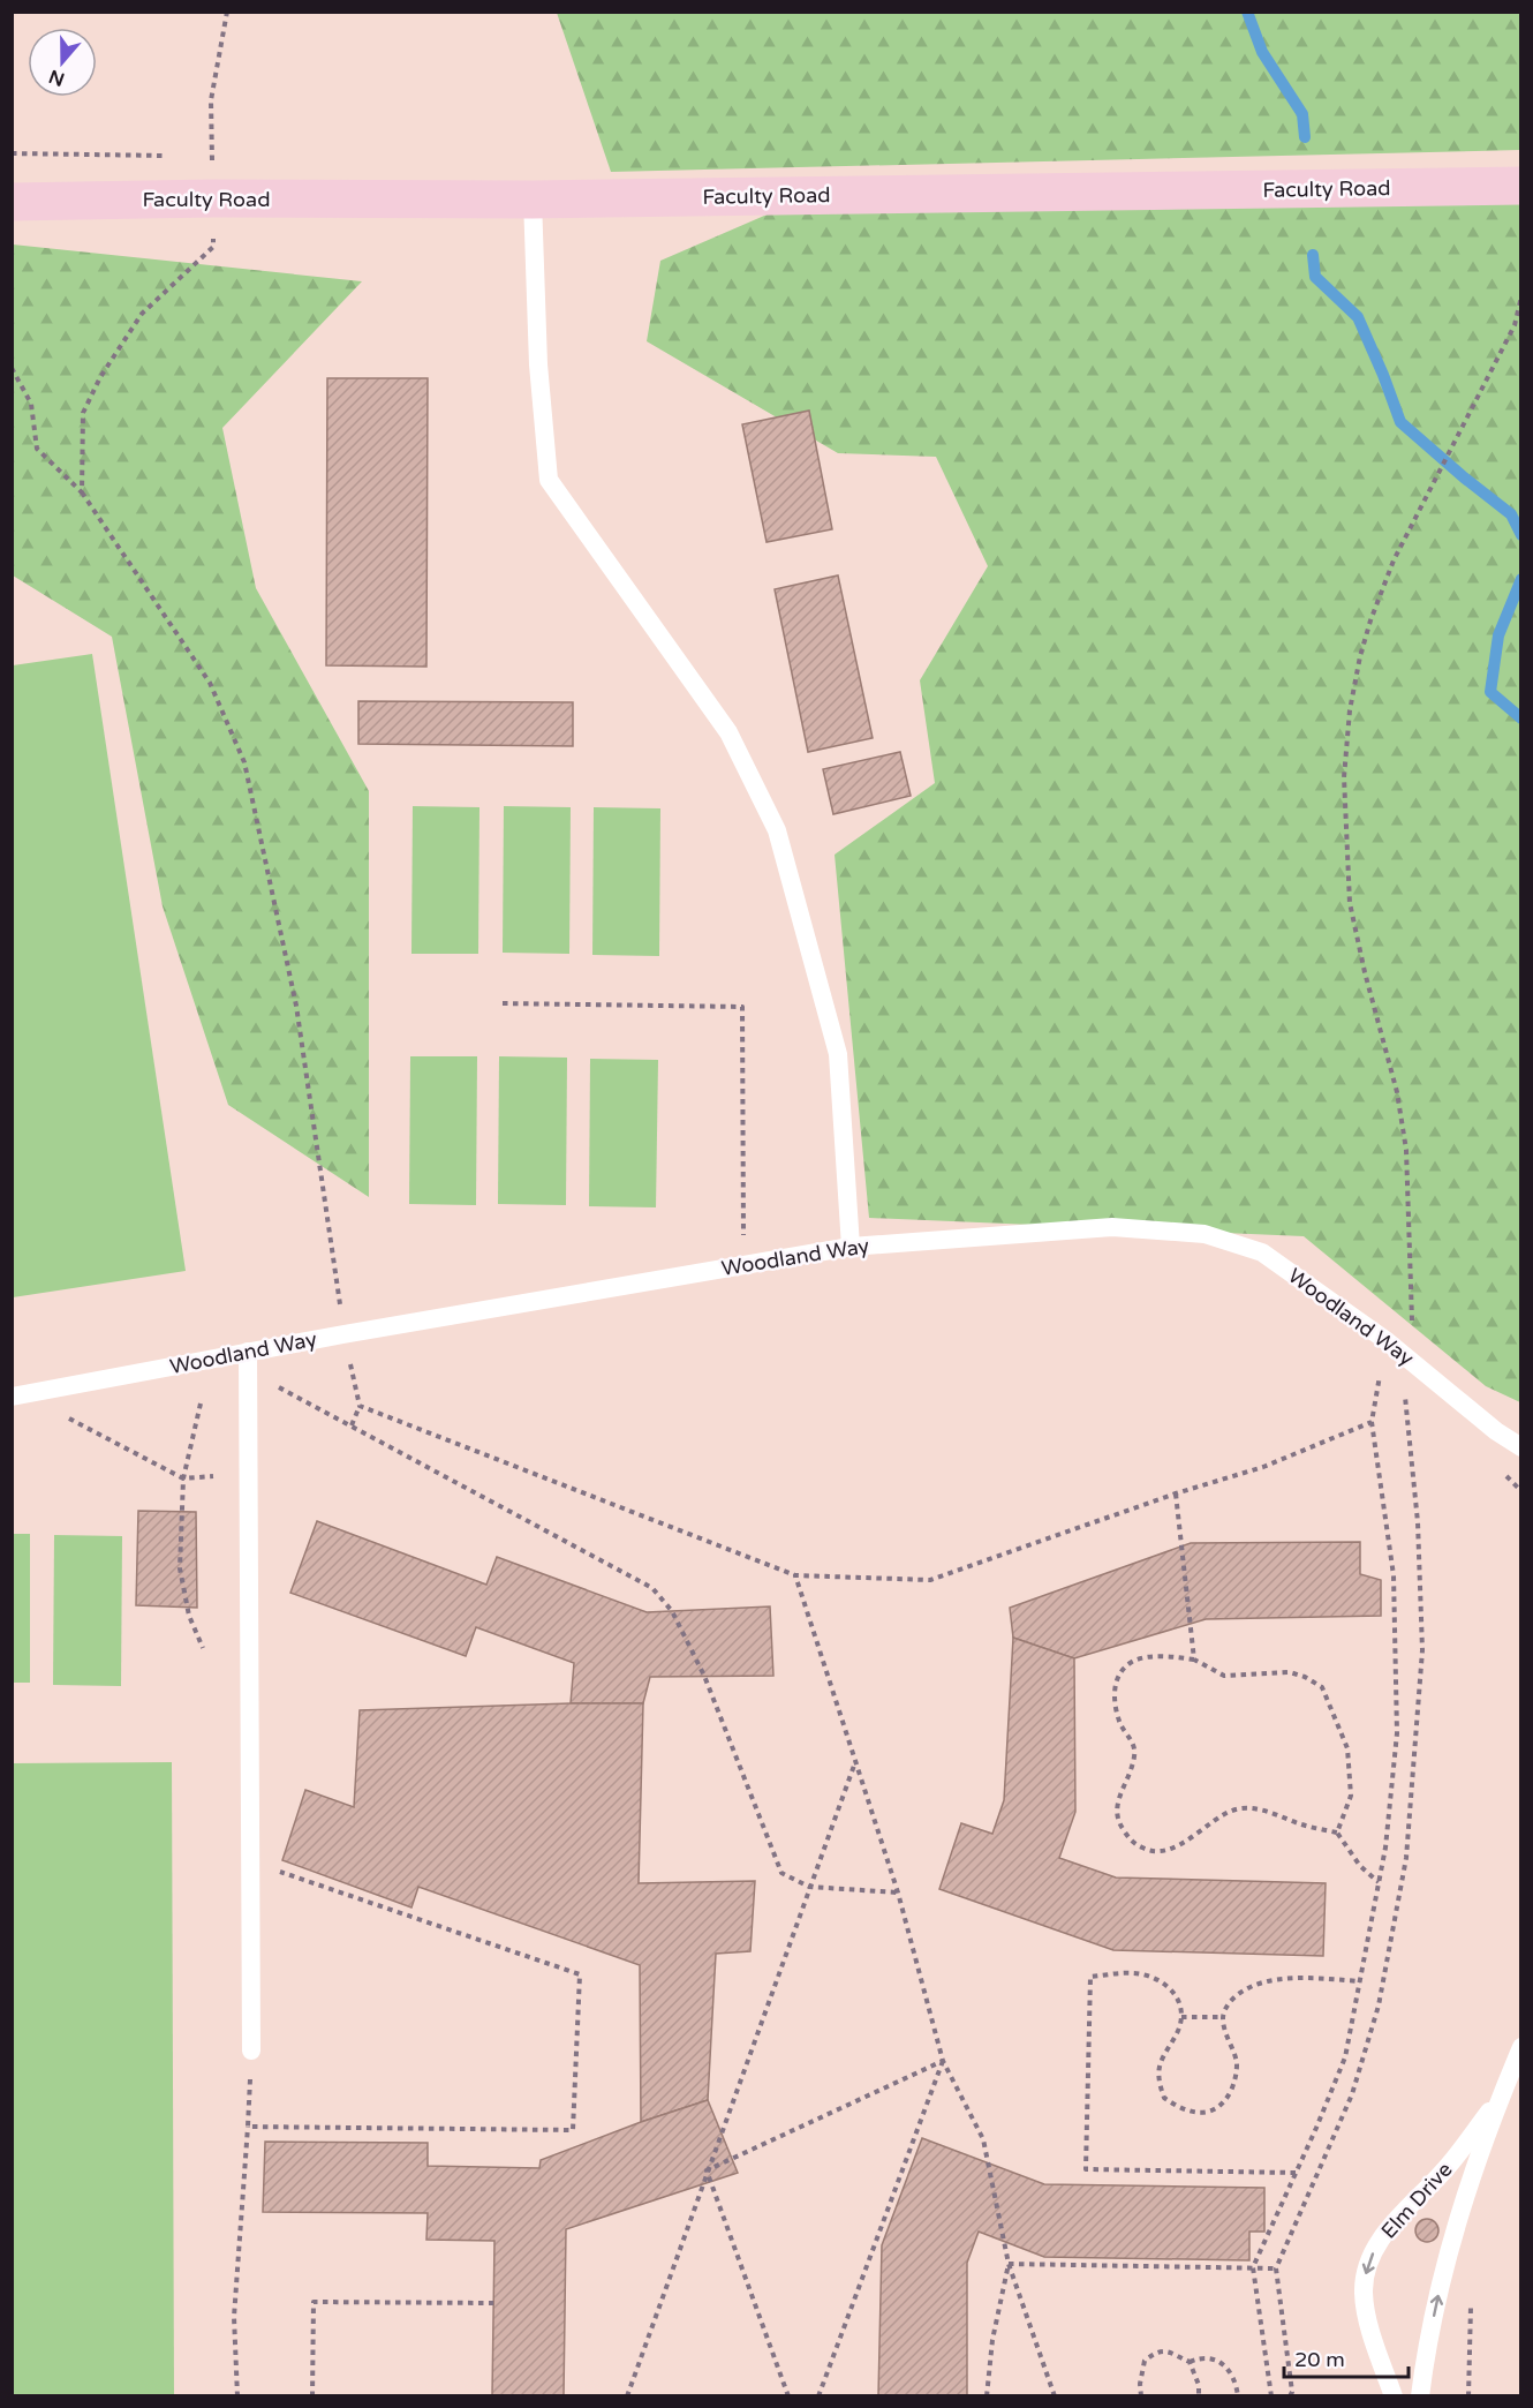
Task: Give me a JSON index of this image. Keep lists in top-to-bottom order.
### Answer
{
  "streets": {
    "street": ["Faculty Road"],
    "lane": ["Woodland Way", "Elm Drive"]
  },
  "scale_bar": "20 m",
  "north": "bottom"
}
